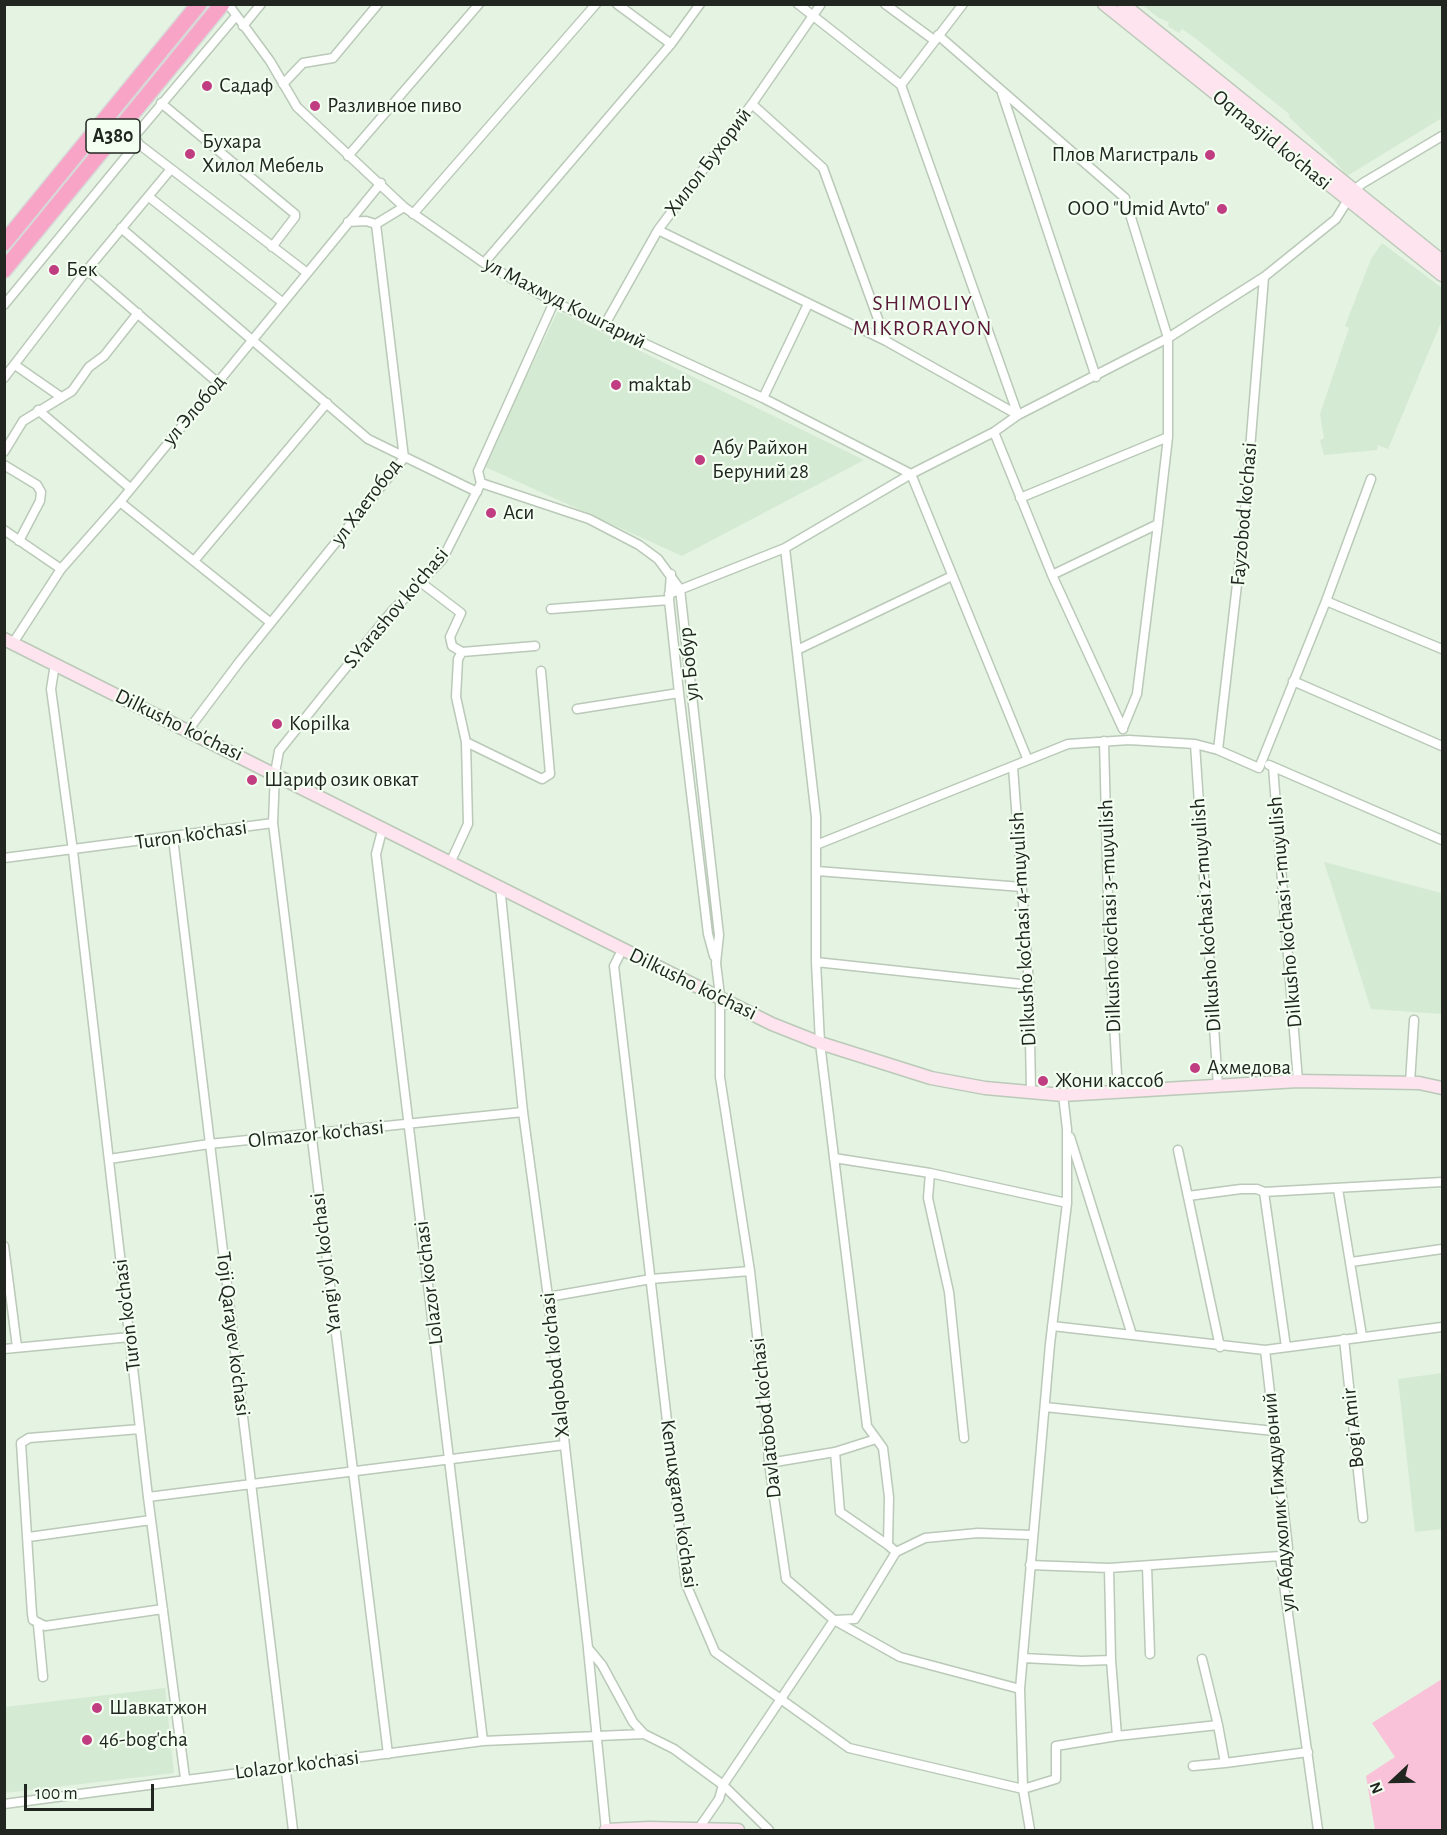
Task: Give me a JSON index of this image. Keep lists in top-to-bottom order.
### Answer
{
  "streets": {
    "highway": ["A380"],
    "street": [
      "Oqmasjid ko'chasi",
      "Хилол Бухорий",
      "ул Махмуд Кошгарий",
      "ул Элобод",
      "ул Хаетобод",
      "Fayzobod ko'chasi",
      "S.Yarashov ko'chasi",
      "ул Бобур",
      "Dilkusho ko'chasi",
      "Turon ko'chasi",
      "Dilkusho ko'chasi 1-muyulish",
      "Dilkusho ko'chasi 2-muyulish",
      "Dilkusho ko'chasi 3-muyulish",
      "Dilkusho ko'chasi 4-muyulish",
      "Olmazor ko'chasi",
      "Yangi yo'l ko'chasi",
      "Lolazor ko'chasi",
      "Toji Qarayev ko'chasi",
      "Xalqobod ko'chasi",
      "Davlatobod ko'chasi",
      "ул Абдухолик Гиждувоний",
      "Kemuxgaron ko'chasi"
    ]
  },
  "crossings": [
    ["Хилол Бухорий", "ул Махмуд Кошгарий"],
    ["ул Махмуд Кошгарий", "ул Элобод"],
    ["ул Махмуд Кошгарий", "S.Yarashov ko'chasi"],
    ["ул Элобод", "Dilkusho ko'chasi"],
    ["ул Хаетобод", "Dilkusho ko'chasi"],
    ["S.Yarashov ko'chasi", "Dilkusho ko'chasi"],
    ["S.Yarashov ko'chasi", "Yangi yo'l ko'chasi"],
    ["ул Бобур", "Dilkusho ko'chasi"],
    ["ул Бобур", "Davlatobod ko'chasi"],
    ["Dilkusho ko'chasi", "Turon ko'chasi"],
    ["Dilkusho ko'chasi", "Dilkusho ko'chasi 1-muyulish"],
    ["Dilkusho ko'chasi", "Dilkusho ko'chasi 2-muyulish"],
    ["Dilkusho ko'chasi", "Dilkusho ko'chasi 3-muyulish"],
    ["Dilkusho ko'chasi", "Dilkusho ko'chasi 4-muyulish"],
    ["Dilkusho ko'chasi", "Yangi yo'l ko'chasi"],
    ["Dilkusho ko'chasi", "Lolazor ko'chasi"],
    ["Dilkusho ko'chasi", "Xalqobod ko'chasi"],
    ["Dilkusho ko'chasi", "Davlatobod ko'chasi"],
    ["Dilkusho ko'chasi", "Kemuxgaron ko'chasi"],
    ["Turon ko'chasi", "Olmazor ko'chasi"],
    ["Turon ko'chasi", "Yangi yo'l ko'chasi"],
    ["Turon ko'chasi", "Lolazor ko'chasi"],
    ["Turon ko'chasi", "Toji Qarayev ko'chasi"],
    ["Olmazor ko'chasi", "Yangi yo'l ko'chasi"],
    ["Olmazor ko'chasi", "Lolazor ko'chasi"],
    ["Olmazor ko'chasi", "Toji Qarayev ko'chasi"],
    ["Olmazor ko'chasi", "Xalqobod ko'chasi"],
    ["Yangi yo'l ko'chasi", "Lolazor ko'chasi"],
    ["Lolazor ko'chasi", "Toji Qarayev ko'chasi"]
  ],
  "districts": ["SHIMOLIY MIKRORAYON"],
  "places": [
    "Садаф",
    "Разливное пиво",
    "Бухара Хилол Мебель",
    "Плов Магистраль",
    "ООО \"Umid Avto\"",
    "Бек",
    "maktab",
    "Абу Райхон Беруний 28",
    "Аси",
    "Kopilka",
    "Шариф озик овкат",
    "Ахмедова",
    "Жони кассоб",
    "Шавкатжон",
    "46-bog'cha"
  ],
  "scale_bar": "100 m",
  "north": "left"
}
